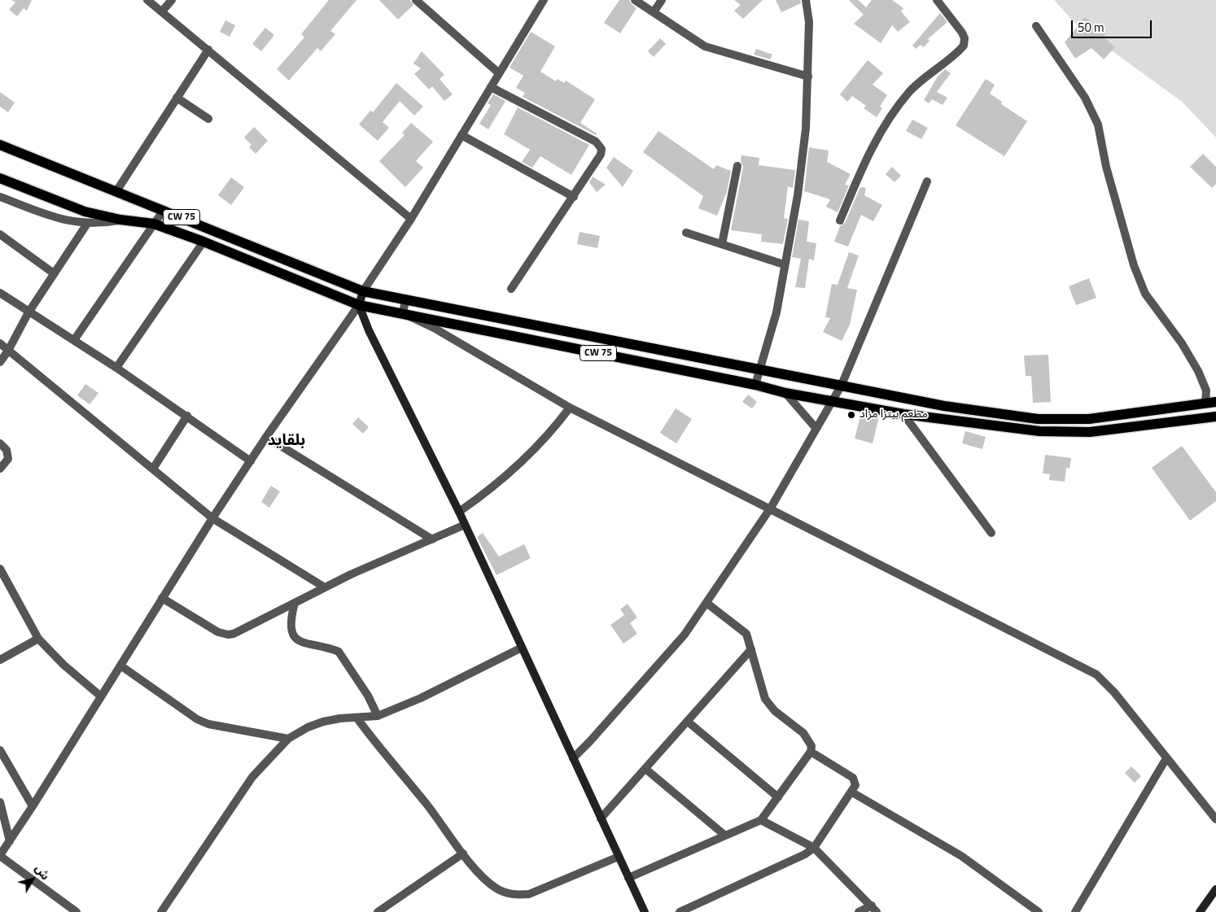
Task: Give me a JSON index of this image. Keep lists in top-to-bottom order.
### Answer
{
  "streets": {
    "main road": ["CW 75"]
  },
  "districts": ["بلقايد"],
  "places": ["مطعم بيتزا مزاد"],
  "scale_bar": "50 m",
  "north": "top right"
}
